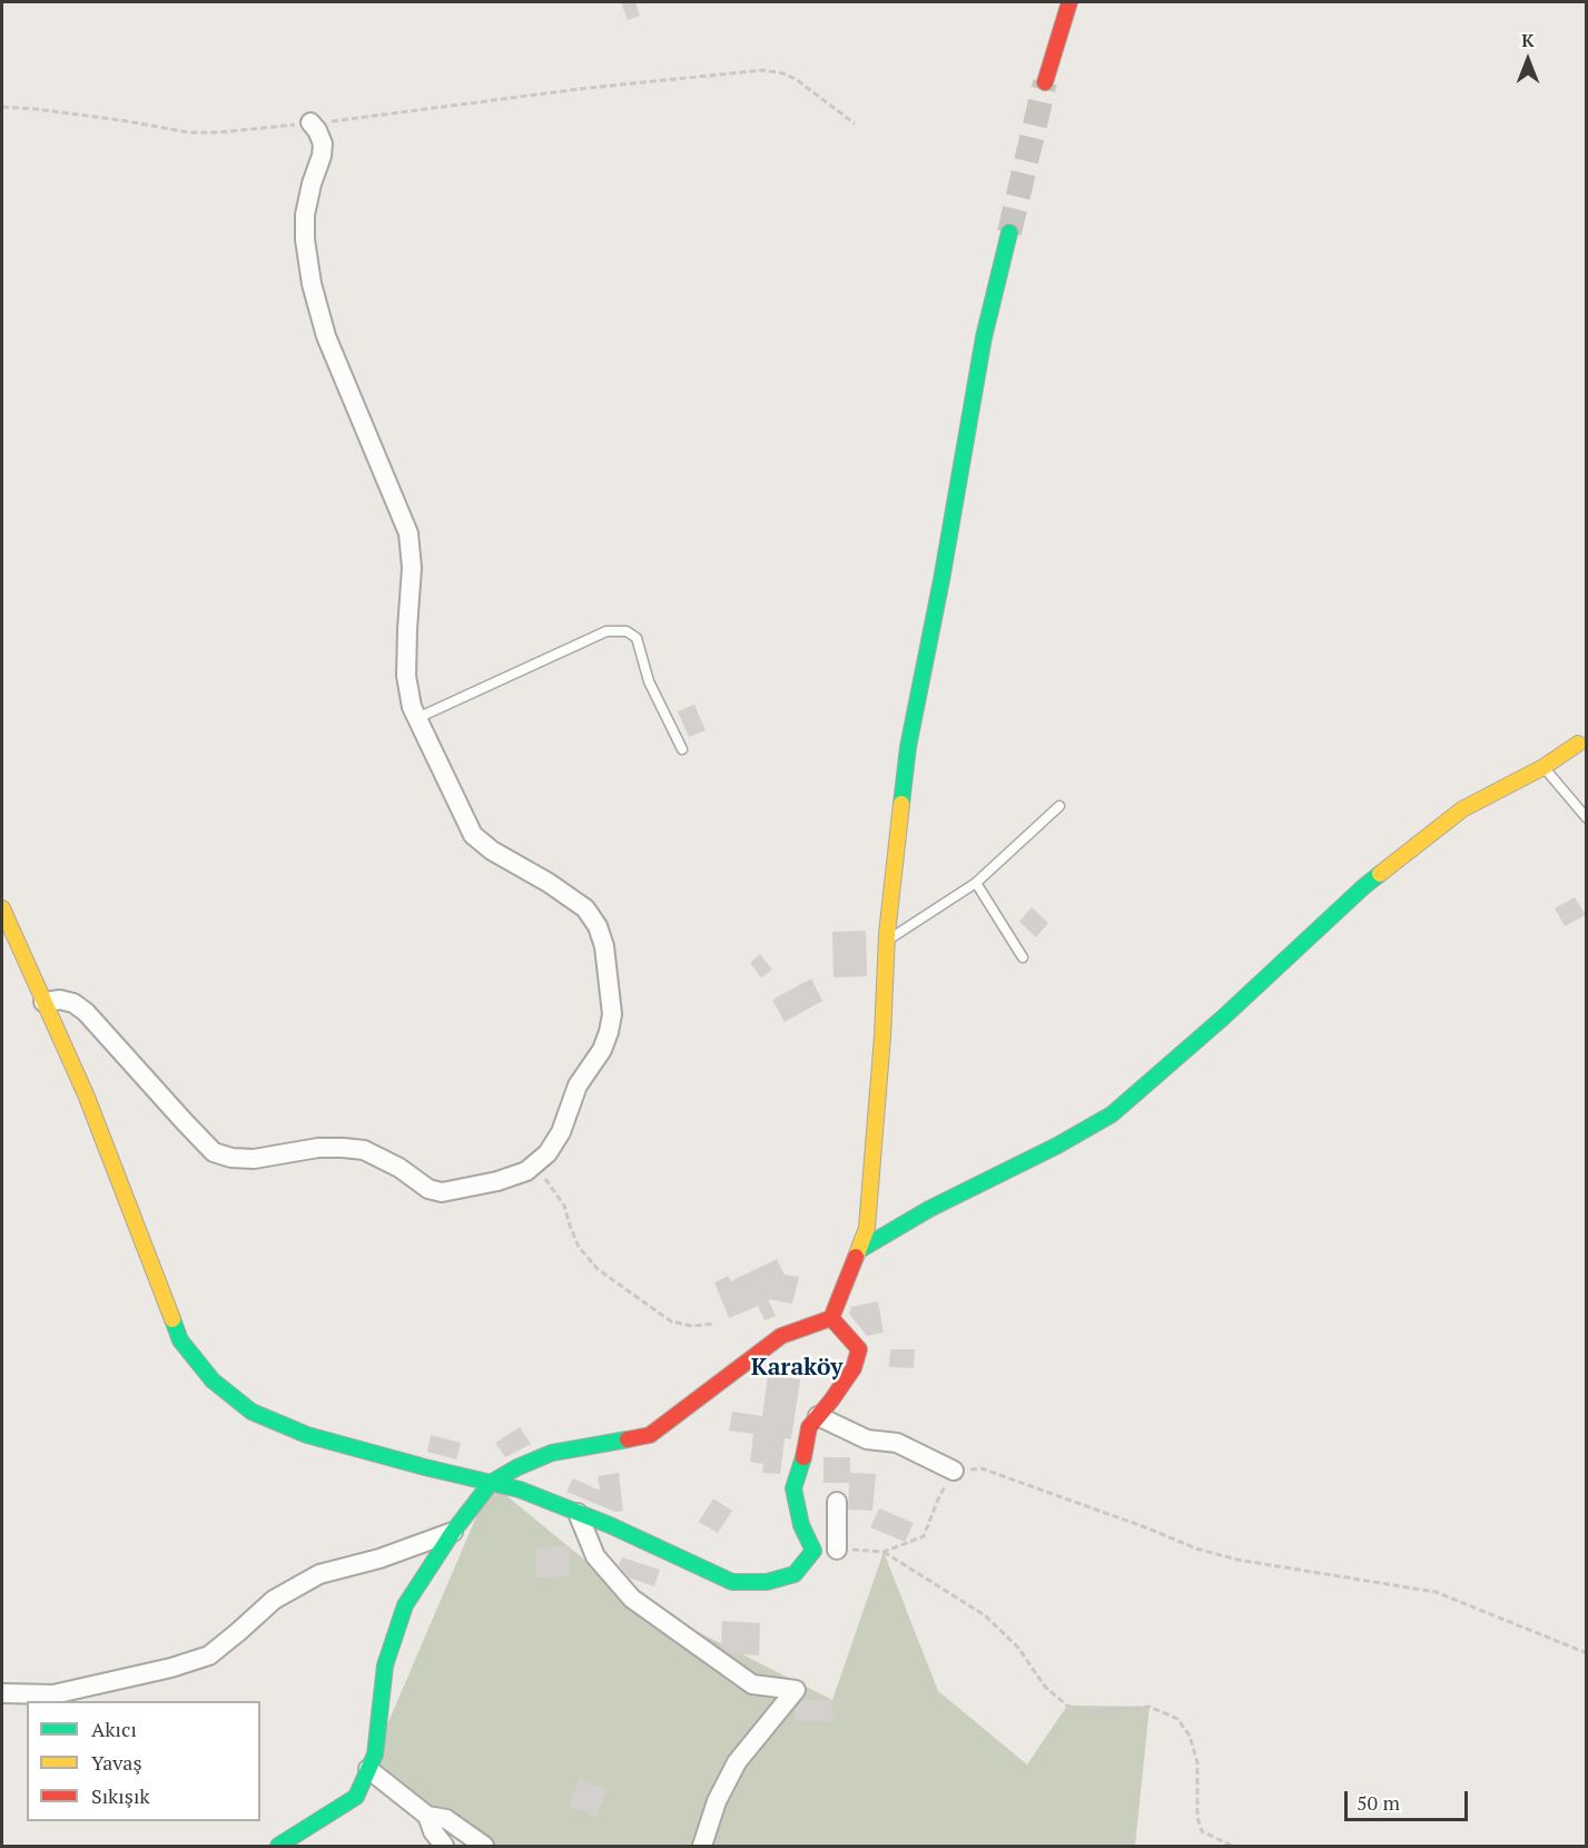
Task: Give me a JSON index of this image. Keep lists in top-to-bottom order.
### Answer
{
  "districts": ["Karaköy"],
  "legend": ["Akıcı", "Yavaş", "Sıkışık"],
  "scale_bar": "50 m",
  "north": "top"
}
